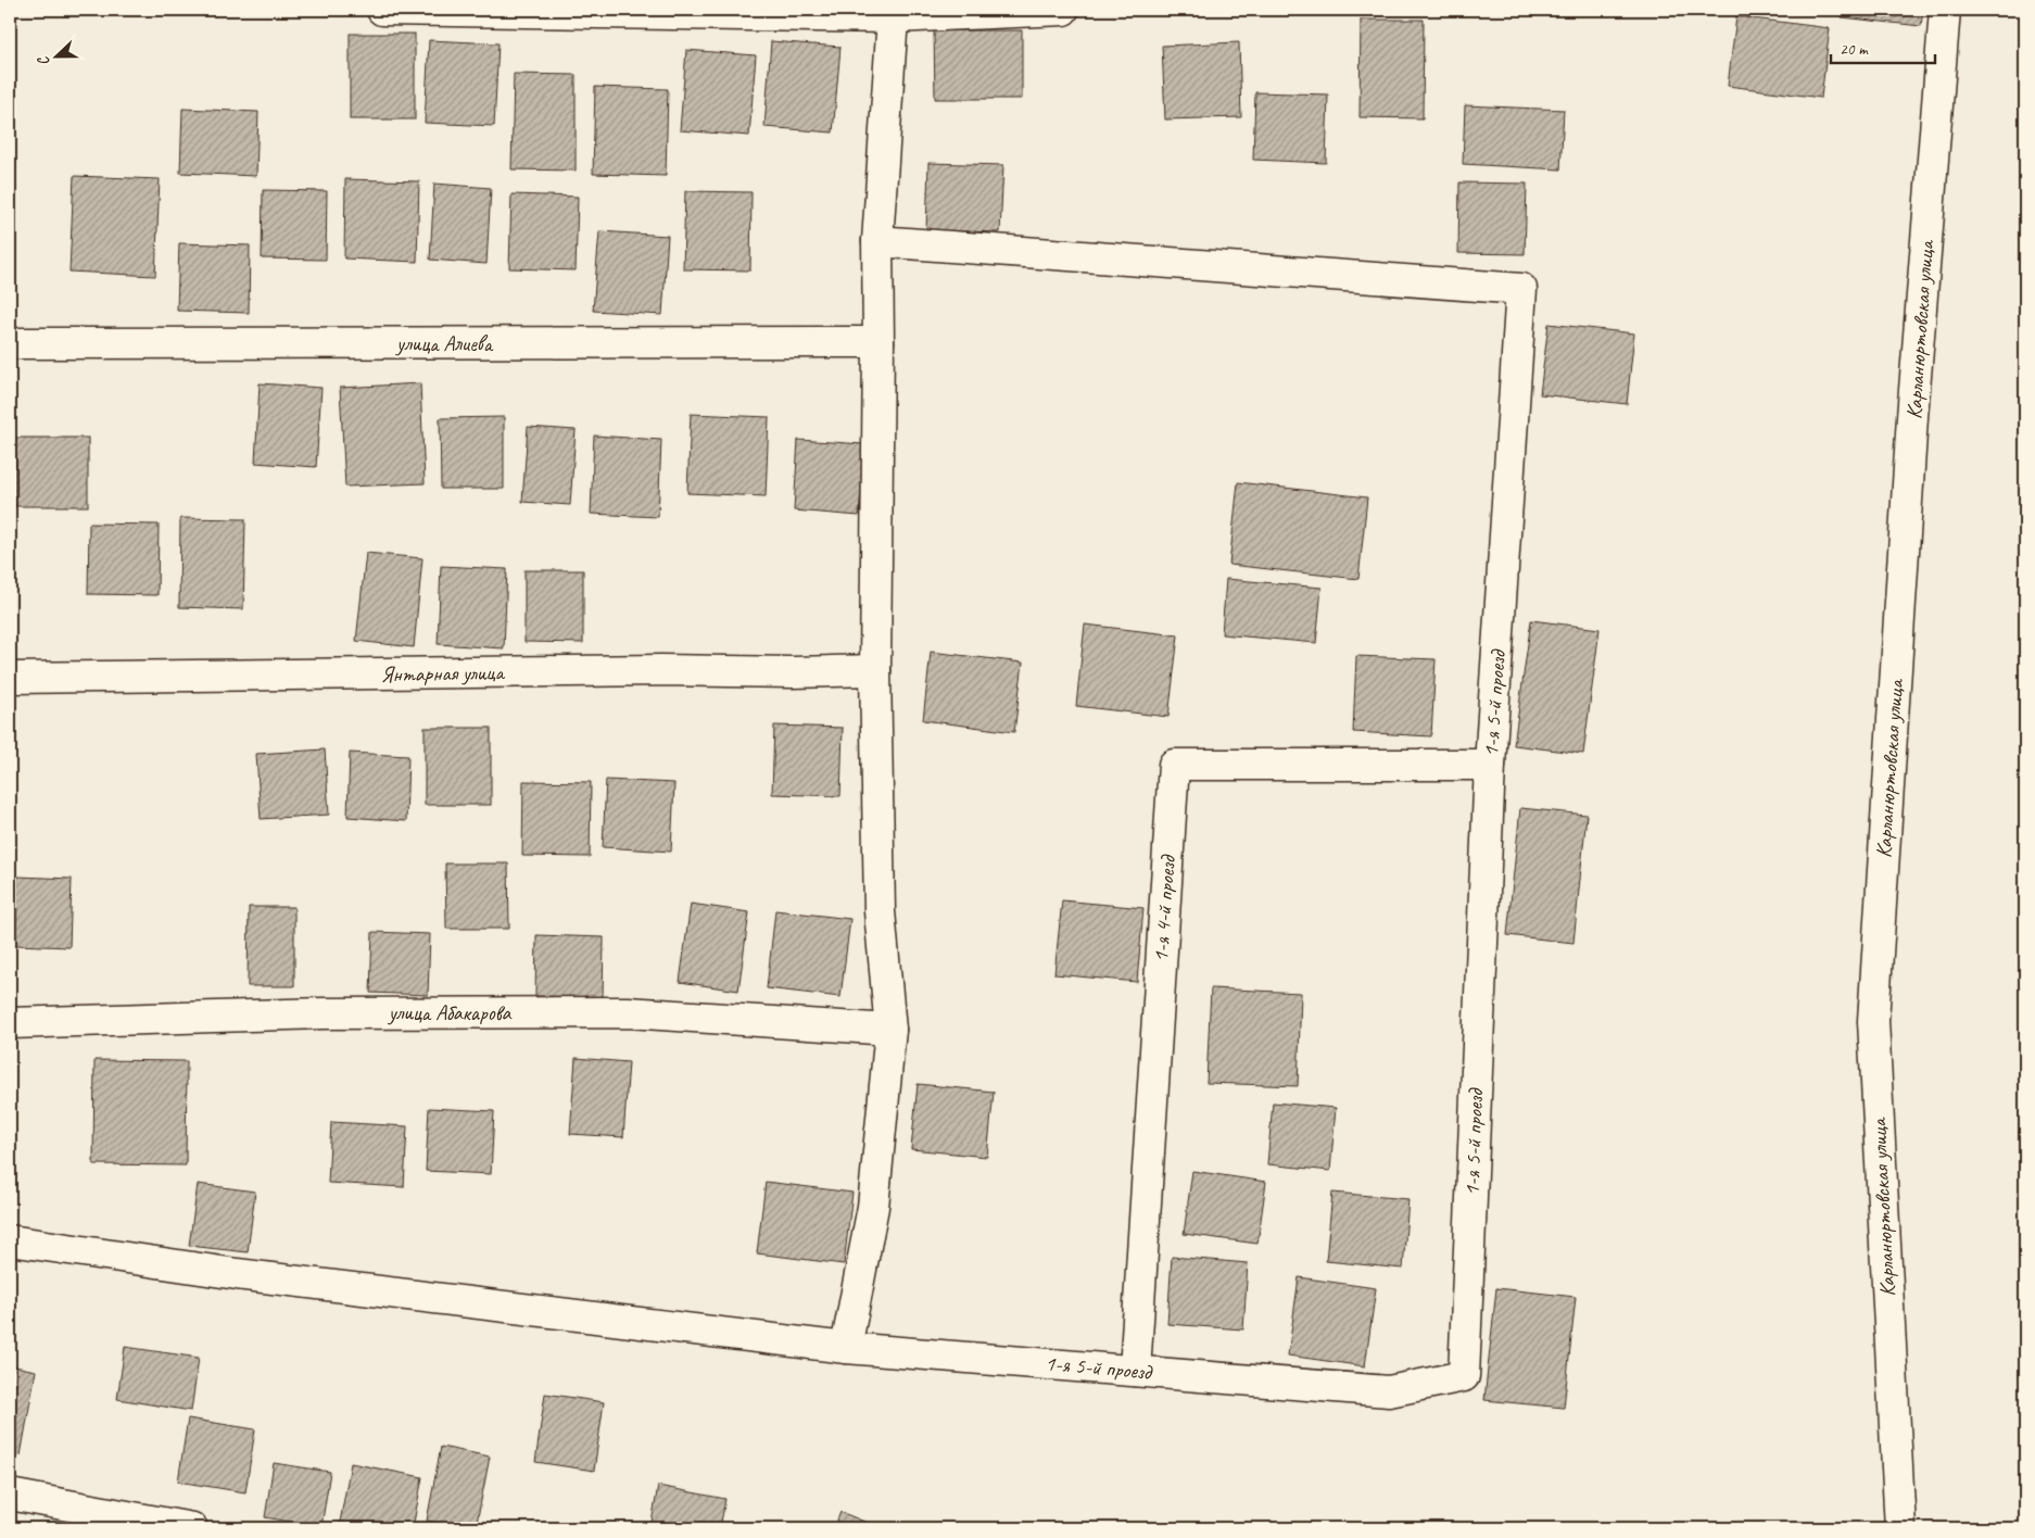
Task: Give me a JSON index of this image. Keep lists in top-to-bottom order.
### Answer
{
  "streets": {
    "street": [
      "Карланюртовская улица",
      "улица Алиева",
      "Янтарная улица",
      "1-я 5-й проезд",
      "1-я 4-й проезд",
      "улица Абакарова"
    ]
  },
  "crossings": [
    ["1-я 5-й проезд", "1-я 4-й проезд"]
  ],
  "scale_bar": "20 m",
  "north": "left"
}
